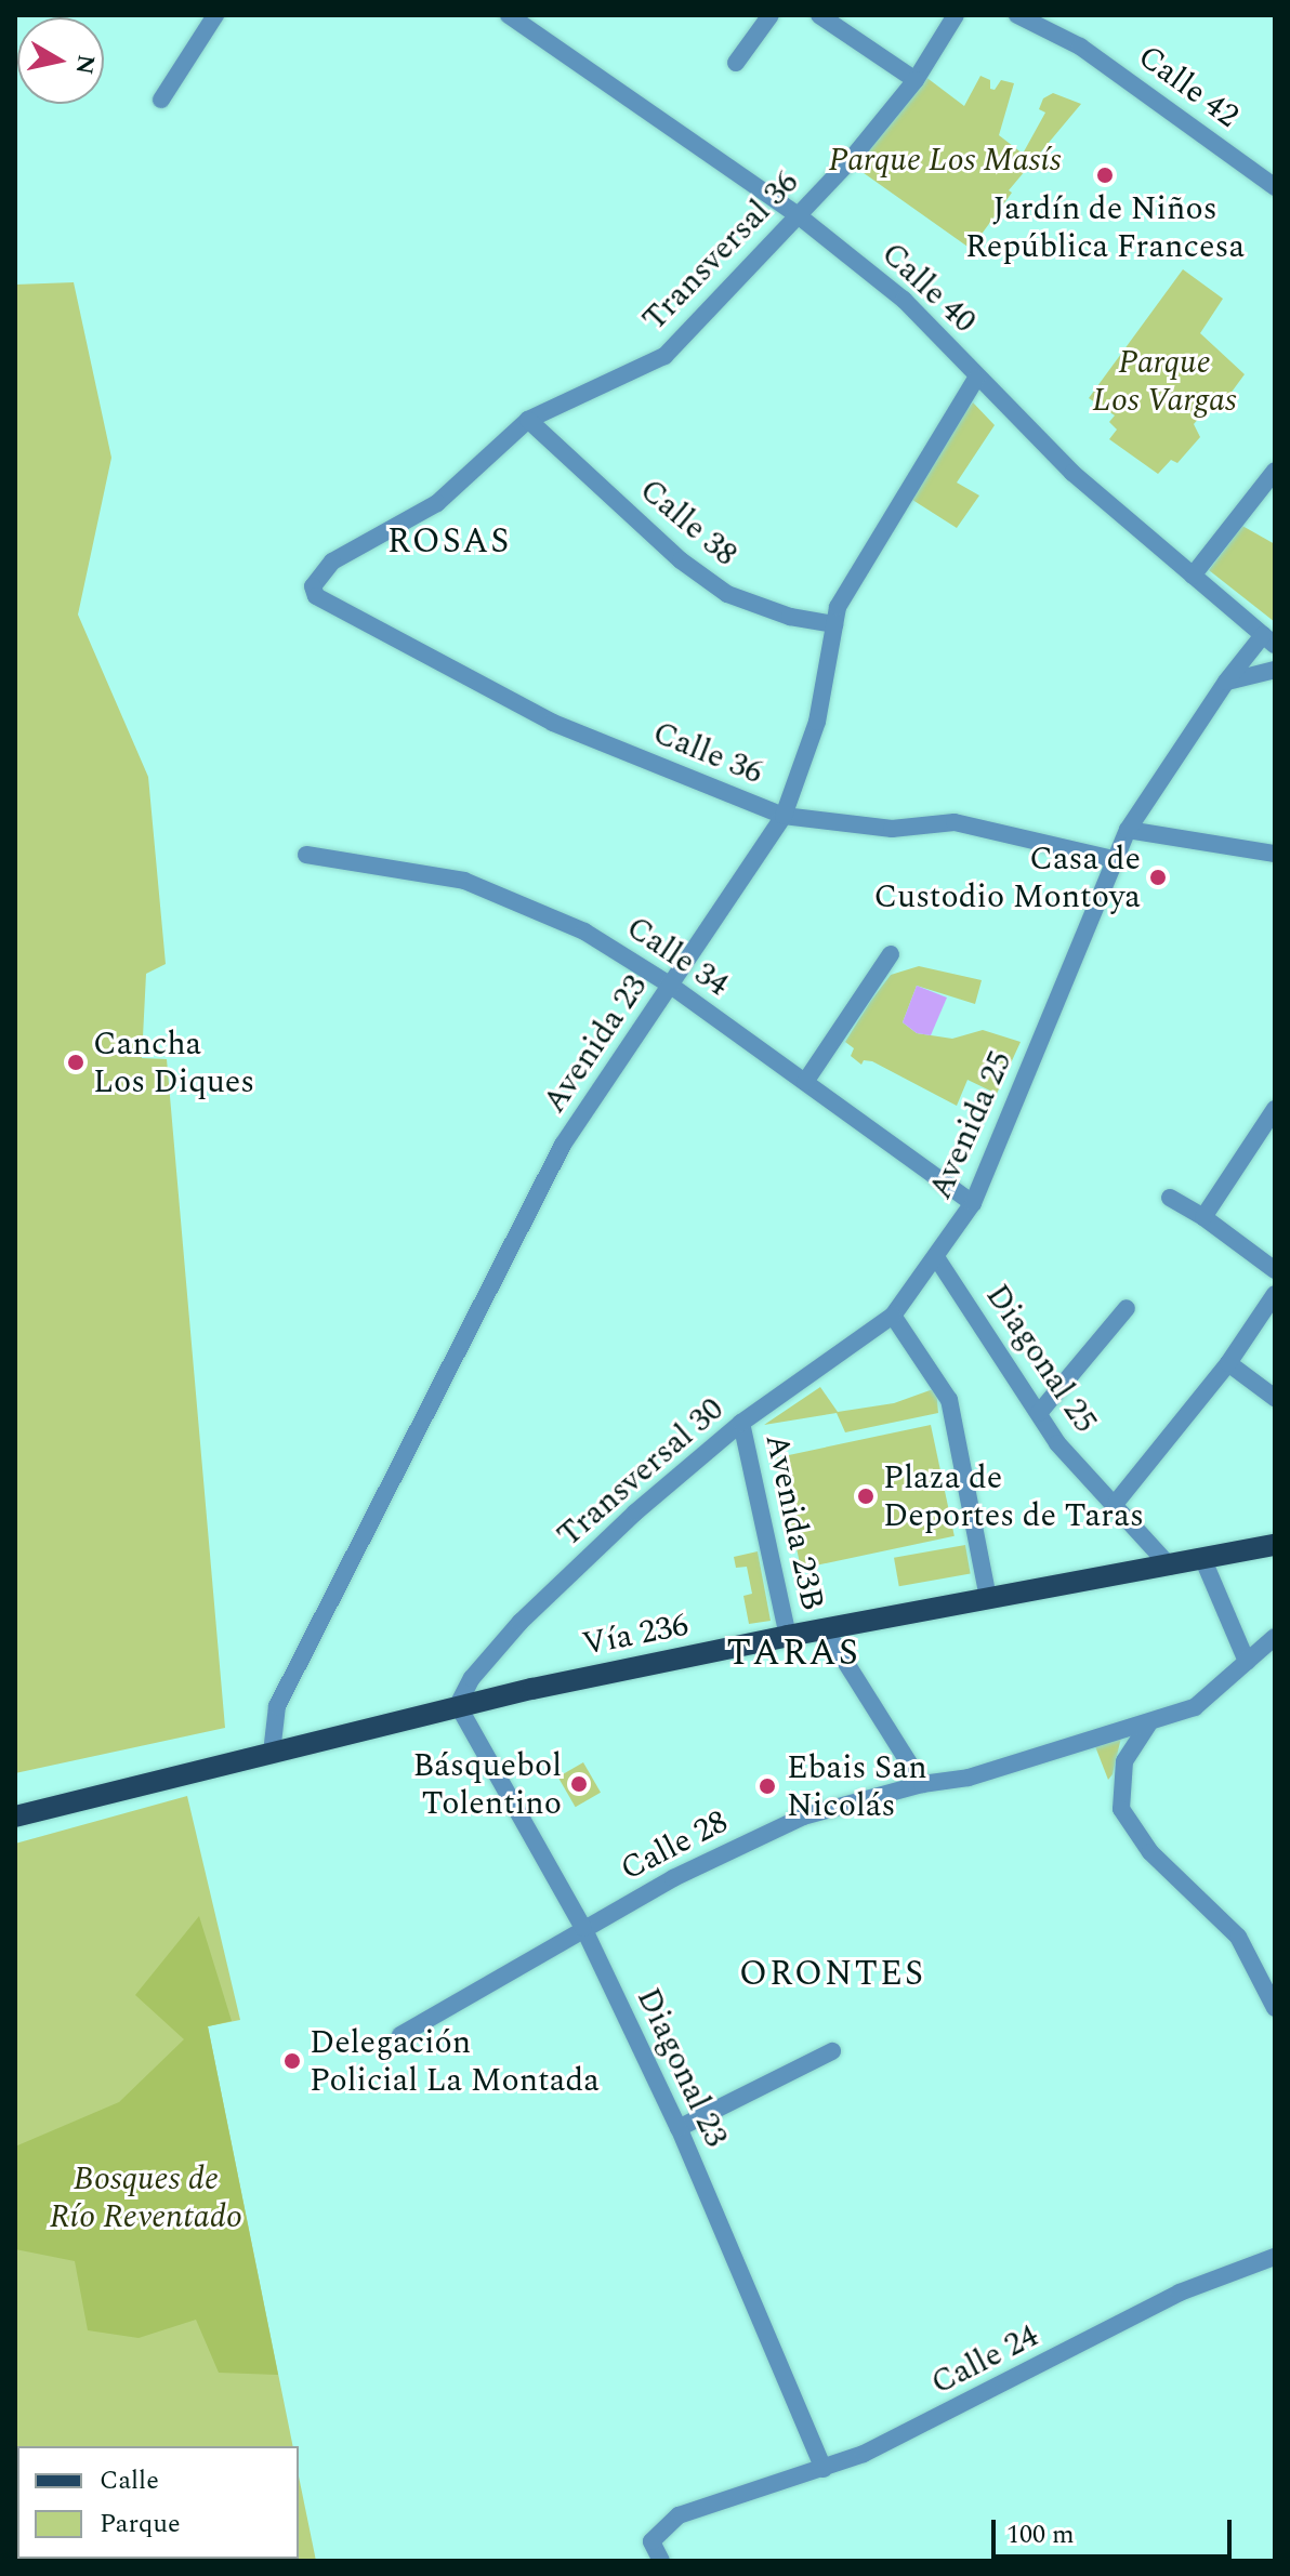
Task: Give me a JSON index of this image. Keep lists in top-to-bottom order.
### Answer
{
  "streets": {
    "main road": ["Vía 236"],
    "street": [
      "Calle 42",
      "Transversal 36",
      "Calle 40",
      "Calle 38",
      "Calle 36",
      "Calle 34",
      "Avenida 23",
      "Avenida 25",
      "Diagonal 25",
      "Transversal 30",
      "Avenida 23B",
      "Calle 28",
      "Diagonal 23",
      "Calle 24"
    ]
  },
  "crossings": [
    ["Transversal 36", "Calle 40"],
    ["Transversal 36", "Calle 38"],
    ["Transversal 36", "Calle 36"],
    ["Calle 40", "Avenida 23"],
    ["Calle 40", "Avenida 25"],
    ["Calle 38", "Avenida 23"],
    ["Calle 36", "Avenida 23"],
    ["Calle 36", "Avenida 25"],
    ["Calle 34", "Avenida 23"],
    ["Calle 34", "Avenida 25"],
    ["Avenida 23", "Vía 236"],
    ["Avenida 25", "Diagonal 25"],
    ["Avenida 25", "Transversal 30"],
    ["Diagonal 25", "Vía 236"],
    ["Transversal 30", "Avenida 23B"],
    ["Transversal 30", "Vía 236"],
    ["Transversal 30", "Diagonal 23"],
    ["Avenida 23B", "Vía 236"],
    ["Avenida 23B", "Calle 28"],
    ["Vía 236", "Diagonal 23"],
    ["Calle 28", "Diagonal 23"],
    ["Diagonal 23", "Calle 24"]
  ],
  "districts": ["ROSAS", "TARAS", "ORONTES"],
  "parks": ["Parque Los Masís", "Parque Los Vargas", "Bosques de Río Reventado"],
  "places": [
    "Jardín de Niños República Francesa",
    "Casa de Custodio Montoya",
    "Cancha Los Diques",
    "Plaza de Deportes de Taras",
    "Básquebol Tolentino",
    "Ebais San Nicolás",
    "Delegación Policial La Montada"
  ],
  "legend": ["Calle", "Parque"],
  "scale_bar": "100 m",
  "north": "right"
}
